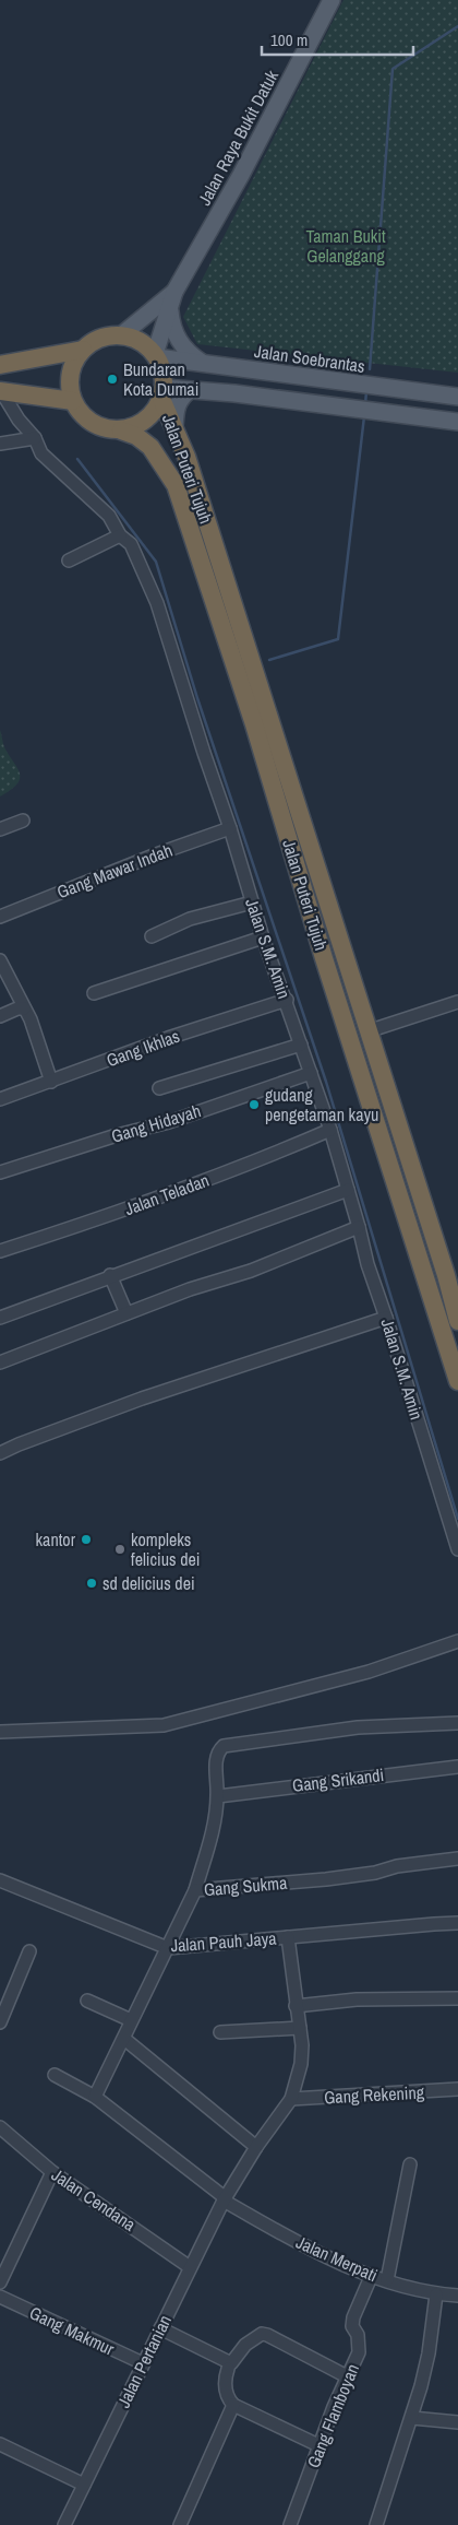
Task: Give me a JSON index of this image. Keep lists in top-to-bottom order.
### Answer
{
  "streets": {
    "highway": ["Jalan Puteri Tujuh"],
    "main road": ["Jalan Raya Bukit Datuk", "Jalan Soebrantas"],
    "street": [
      "Gang Mawar Indah",
      "Jalan S.M. Amin",
      "Gang Ikhlas",
      "Gang Hidayah",
      "Jalan Teladan",
      "Gang Srikandi",
      "Gang Sukma",
      "Jalan Pauh Jaya",
      "Gang Rekening",
      "Jalan Cendana",
      "Jalan Merpati",
      "Gang Makmur",
      "Jalan Pertanian",
      "Gang Flamboyan"
    ]
  },
  "crossings": [
    ["Jalan Raya Bukit Datuk", "Jalan Soebrantas"],
    ["Jalan Raya Bukit Datuk", "Jalan Puteri Tujuh"],
    ["Jalan Soebrantas", "Jalan Puteri Tujuh"],
    ["Gang Mawar Indah", "Jalan S.M. Amin"],
    ["Jalan S.M. Amin", "Gang Ikhlas"],
    ["Jalan S.M. Amin", "Gang Hidayah"],
    ["Jalan S.M. Amin", "Jalan Teladan"],
    ["Gang Sukma", "Jalan Pauh Jaya"],
    ["Gang Sukma", "Jalan Merpati"],
    ["Gang Rekening", "Jalan Pertanian"],
    ["Jalan Cendana", "Jalan Pertanian"],
    ["Jalan Merpati", "Jalan Pertanian"],
    ["Jalan Merpati", "Gang Flamboyan"],
    ["Gang Makmur", "Jalan Pertanian"]
  ],
  "parks": ["Taman Bukit Gelanggang"],
  "places": [
    "Bundaran Kota Dumai",
    "gudang pengetaman kayu",
    "kantor",
    "kompleks felicius dei",
    "sd delicius dei"
  ],
  "scale_bar": "100 m"
}
